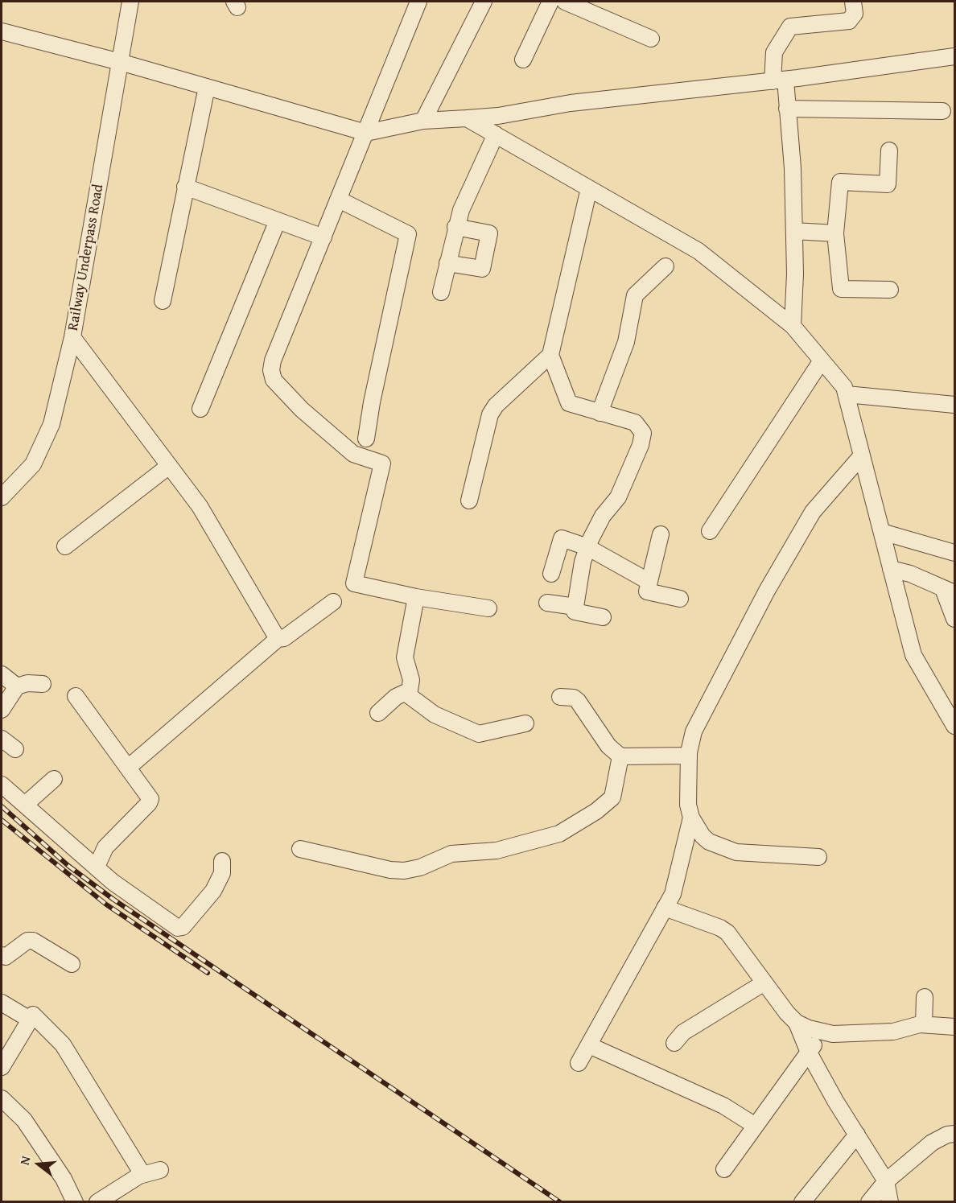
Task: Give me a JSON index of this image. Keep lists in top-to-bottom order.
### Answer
{
  "streets": {
    "street": ["Railway Underpass Road"]
  },
  "north": "left"
}
